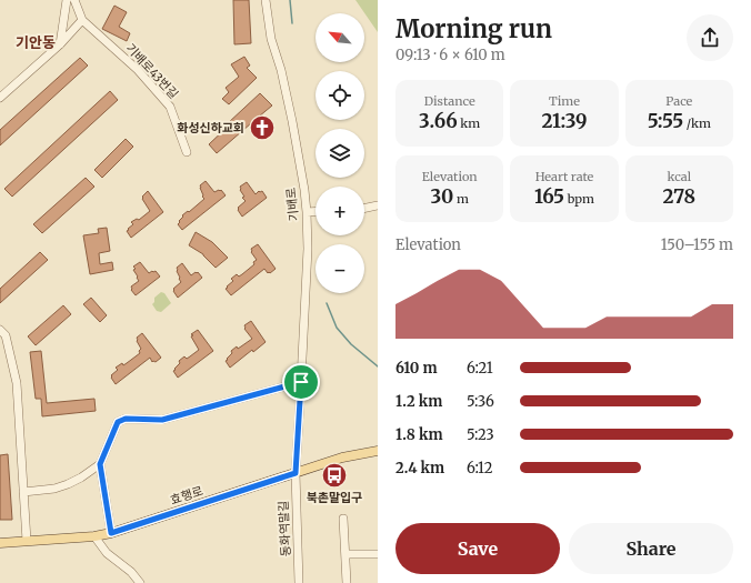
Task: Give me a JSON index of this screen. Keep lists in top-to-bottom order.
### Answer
{
  "streets": {
    "main road": ["효행로"],
    "street": ["기배로43번길", "기배로", "동화역말길"]
  },
  "crossings": [
    ["기배로", "효행로"],
    ["기배로", "동화역말길"],
    ["효행로", "동화역말길"]
  ],
  "districts": ["기안동"],
  "places": {
    "church": ["화성신하교회"],
    "bus stop": ["북촌말입구"]
  },
  "north": "top left",
  "page": {
    "heading": ["Morning run", "09:13 · 6 × 610 m"],
    "map_buttons": ["+", "−"],
    "stats": [
      ["Distance", "3.66 km"],
      ["Time", "21:39"],
      ["Pace", "5:55 /km"],
      ["Elevation", "30 m"],
      ["Heart rate", "165 bpm"],
      ["kcal", "278"]
    ],
    "chart": ["Elevation", "150–155 m"],
    "list": [
      {
        "name": "610 m",
        "note": "6:21"
      },
      {
        "name": "1.2 km",
        "note": "5:36"
      },
      {
        "name": "1.8 km",
        "note": "5:23"
      },
      {
        "name": "2.4 km",
        "note": "6:12"
      }
    ],
    "buttons": ["Save", "Share"]
  }
}
